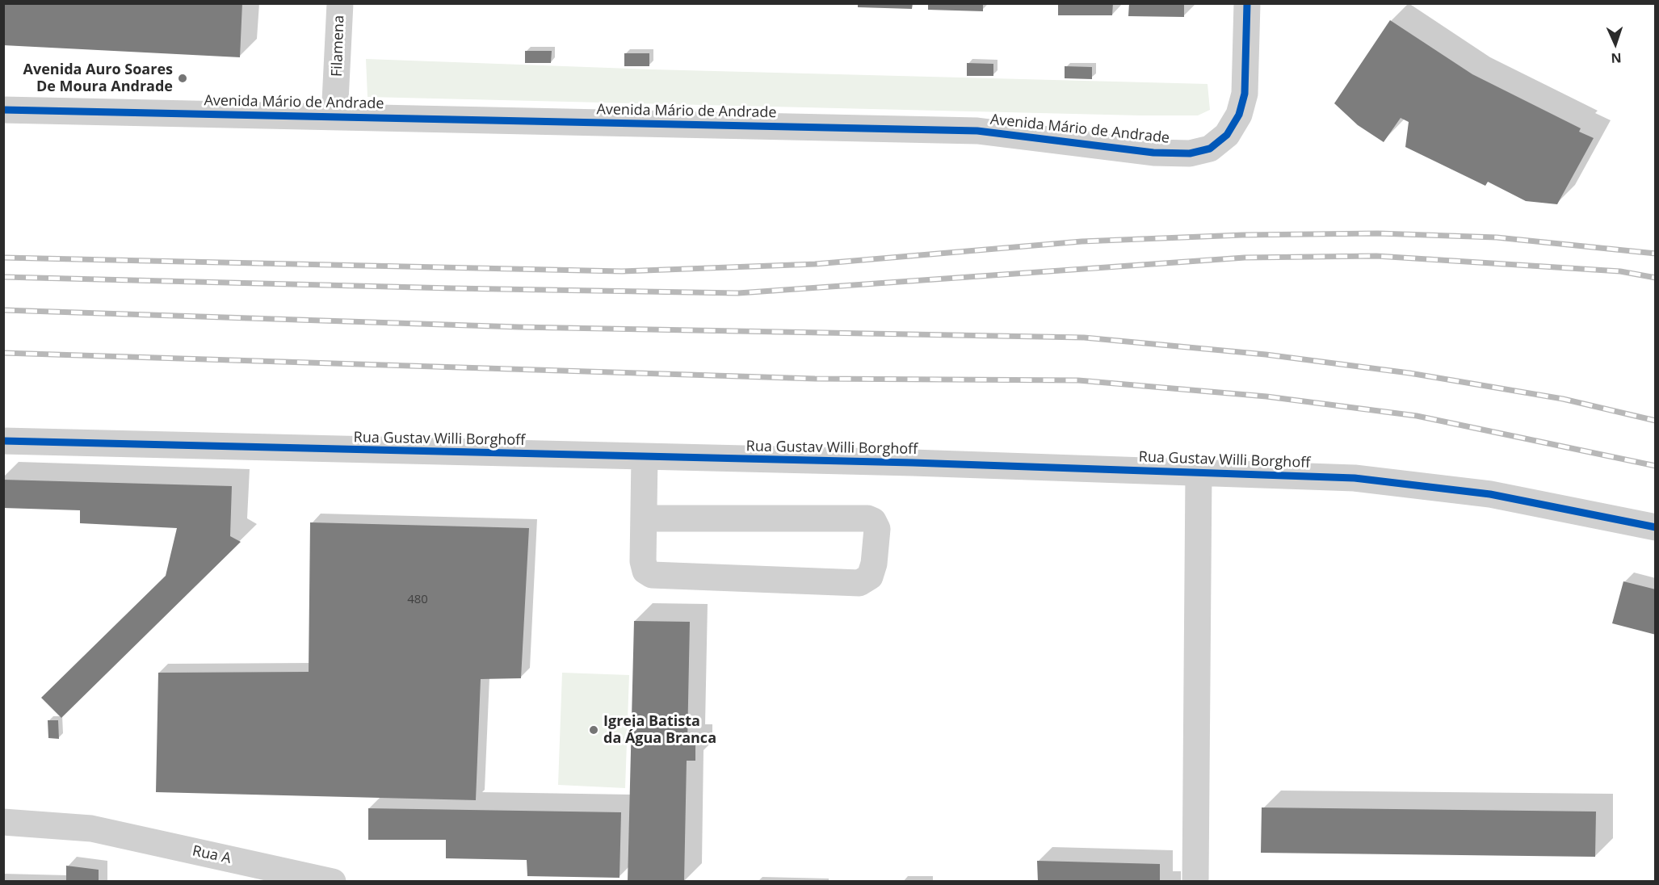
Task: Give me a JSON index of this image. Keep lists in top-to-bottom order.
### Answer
{
  "streets": {
    "street": [
      "Filamena",
      "Avenida Mário de Andrade",
      "Rua Gustav Willi Borghoff",
      "Rua A"
    ]
  },
  "crossings": [
    ["Filamena", "Avenida Mário de Andrade"]
  ],
  "places": ["Avenida Auro Soares De Moura Andrade", "Igreja Batista da Água Branca"],
  "house_numbers": ["480"],
  "north": "bottom"
}
